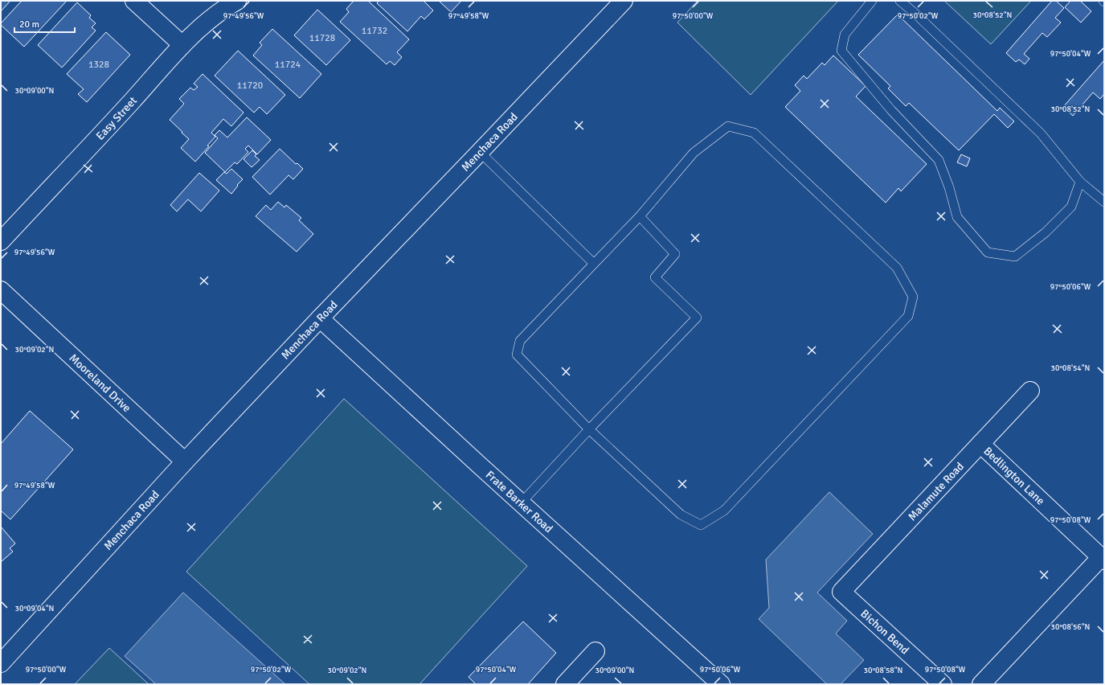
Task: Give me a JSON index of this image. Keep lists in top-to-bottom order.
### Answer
{
  "streets": {
    "street": [
      "Easy Street",
      "Menchaca Road",
      "Mooreland Drive",
      "Bedlington Lane",
      "Malamute Road",
      "Frate Barker Road",
      "Bichon Bend"
    ]
  },
  "crossings": [
    ["Menchaca Road", "Mooreland Drive"],
    ["Menchaca Road", "Frate Barker Road"],
    ["Bedlington Lane", "Malamute Road"],
    ["Malamute Road", "Bichon Bend"]
  ],
  "house_numbers": [
    "11732",
    "11728",
    "1328",
    "11724",
    "11720"
  ],
  "scale_bar": "20 m",
  "coordinates": [
    "30°08'52\"N",
    "97°49'56\"W",
    "97°49'58\"W",
    "97°50'00\"W",
    "97°50'02\"W",
    "97°50'04\"W",
    "30°09'00\"N",
    "97°50'06\"W",
    "30°09'02\"N",
    "30°08'54\"N",
    "97°50'08\"W",
    "30°09'04\"N",
    "30°08'56\"N",
    "30°08'58\"N"
  ]
}
